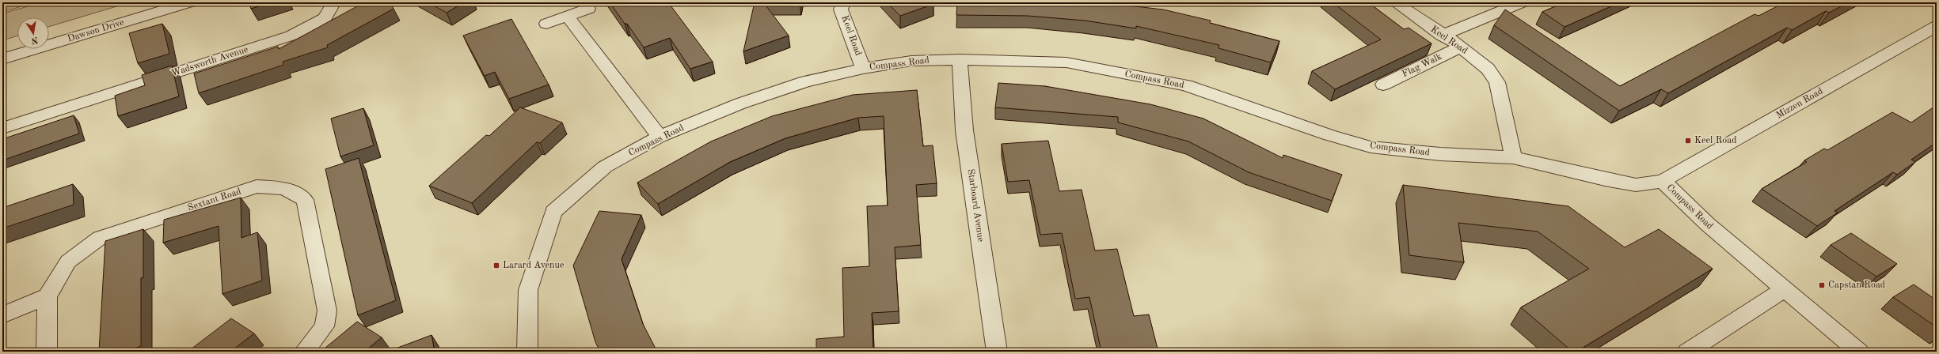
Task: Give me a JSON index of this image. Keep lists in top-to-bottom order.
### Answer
{
  "streets": {
    "street": [
      "Dawson Drive",
      "Keel Road",
      "Wadsworth Avenue",
      "Compass Road",
      "Flag Walk",
      "Mizzen Road",
      "Sextant Road",
      "Starboard Avenue"
    ]
  },
  "crossings": [
    ["Keel Road", "Compass Road"],
    ["Keel Road", "Flag Walk"],
    ["Compass Road", "Mizzen Road"],
    ["Compass Road", "Starboard Avenue"]
  ],
  "places": {
    "transit": ["Keel Road", "Larard Avenue", "Capstan Road"]
  },
  "north": "bottom"
}
